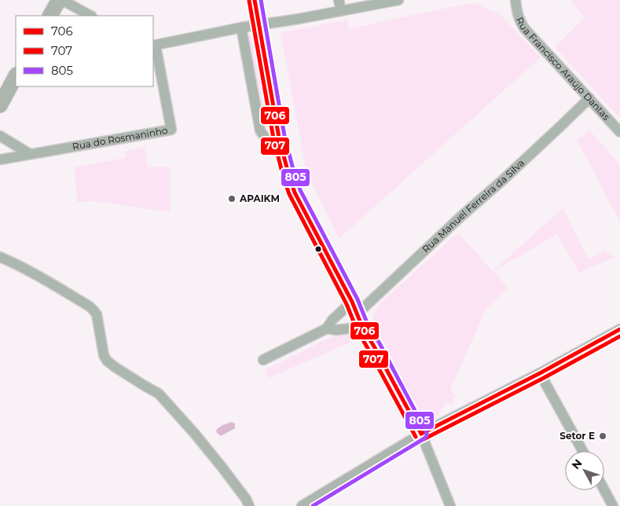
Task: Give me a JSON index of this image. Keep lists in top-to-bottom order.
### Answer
{
  "streets": {
    "street": ["Rua Francisco Araújo Dantas", "Rua do Rosmaninho", "Rua Manuel Ferreira da Silva"]
  },
  "crossings": [
    ["Rua Francisco Araújo Dantas", "Rua Manuel Ferreira da Silva"]
  ],
  "places": ["APAIKM", "Setor E"],
  "lines": ["transit line 706", "transit line 805", "transit line 707"],
  "legend": ["706", "707", "805"],
  "north": "top left"
}
